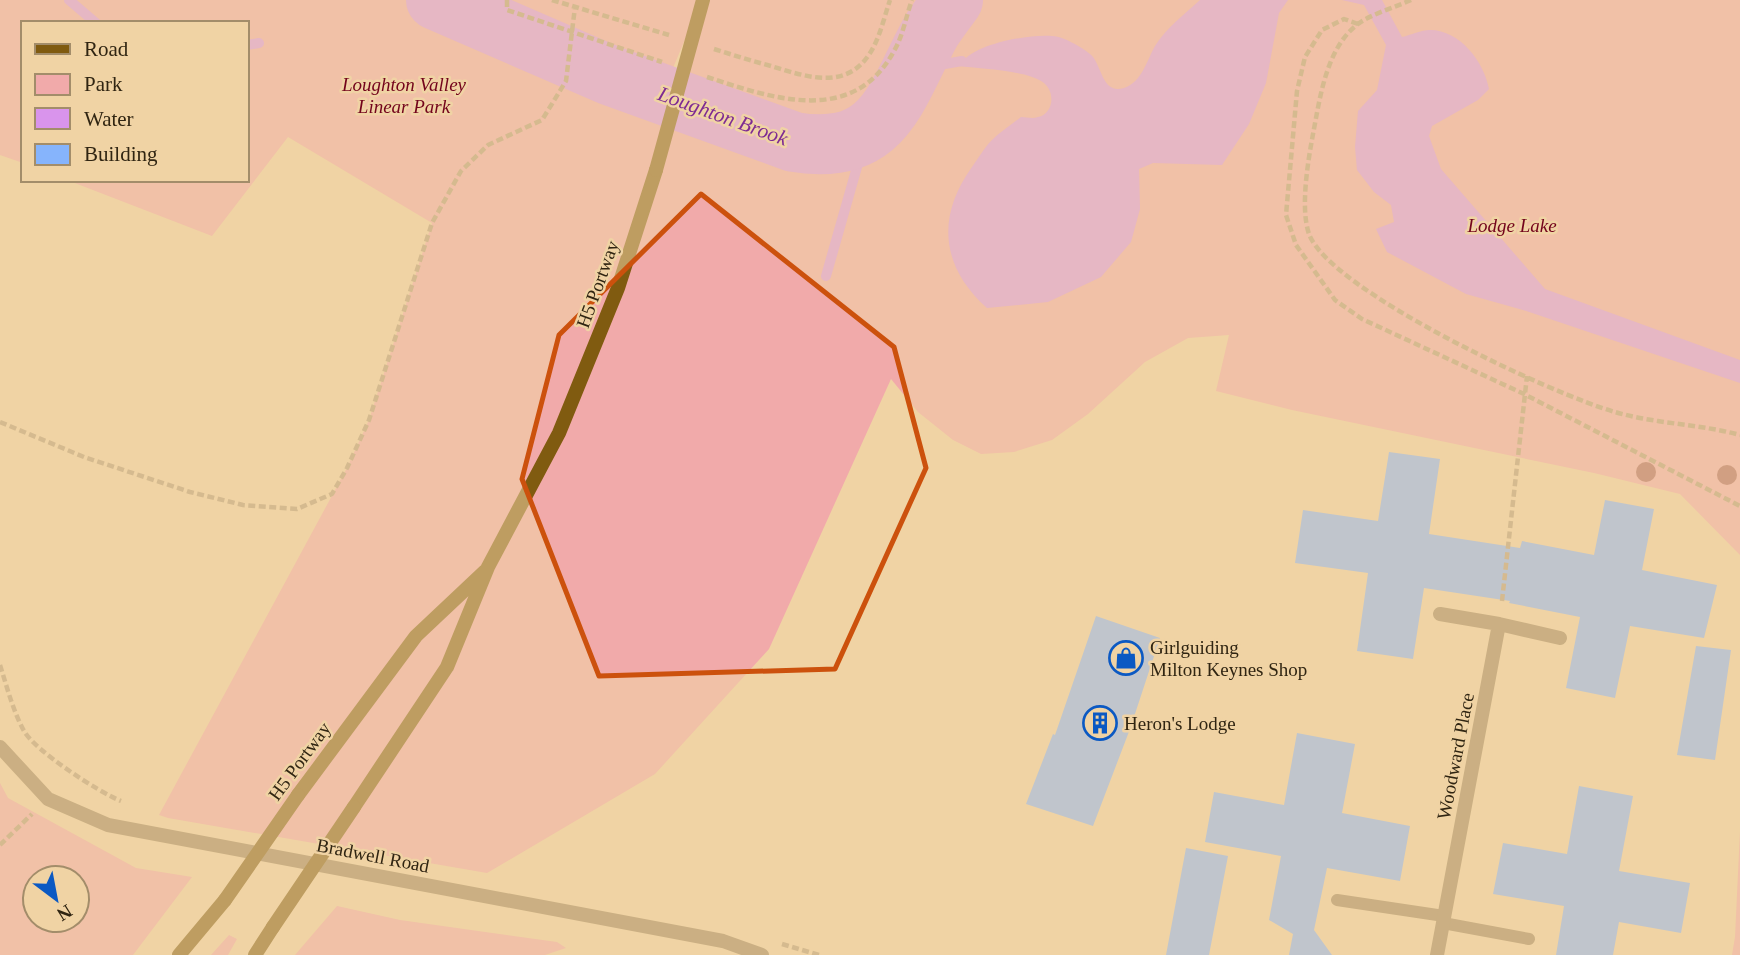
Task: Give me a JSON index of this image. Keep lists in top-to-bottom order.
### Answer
{
  "streets": {
    "street": ["H5 Portway", "Woodward Place", "Bradwell Road"]
  },
  "water": ["Loughton Brook"],
  "parks": ["Loughton Valley Linear Park", "Lodge Lake"],
  "places": {
    "shop": ["Girlguiding Milton Keynes Shop"],
    "building": ["Heron's Lodge"]
  },
  "legend": [
    "Road",
    "Park",
    "Water",
    "Building"
  ],
  "north": "bottom right"
}
